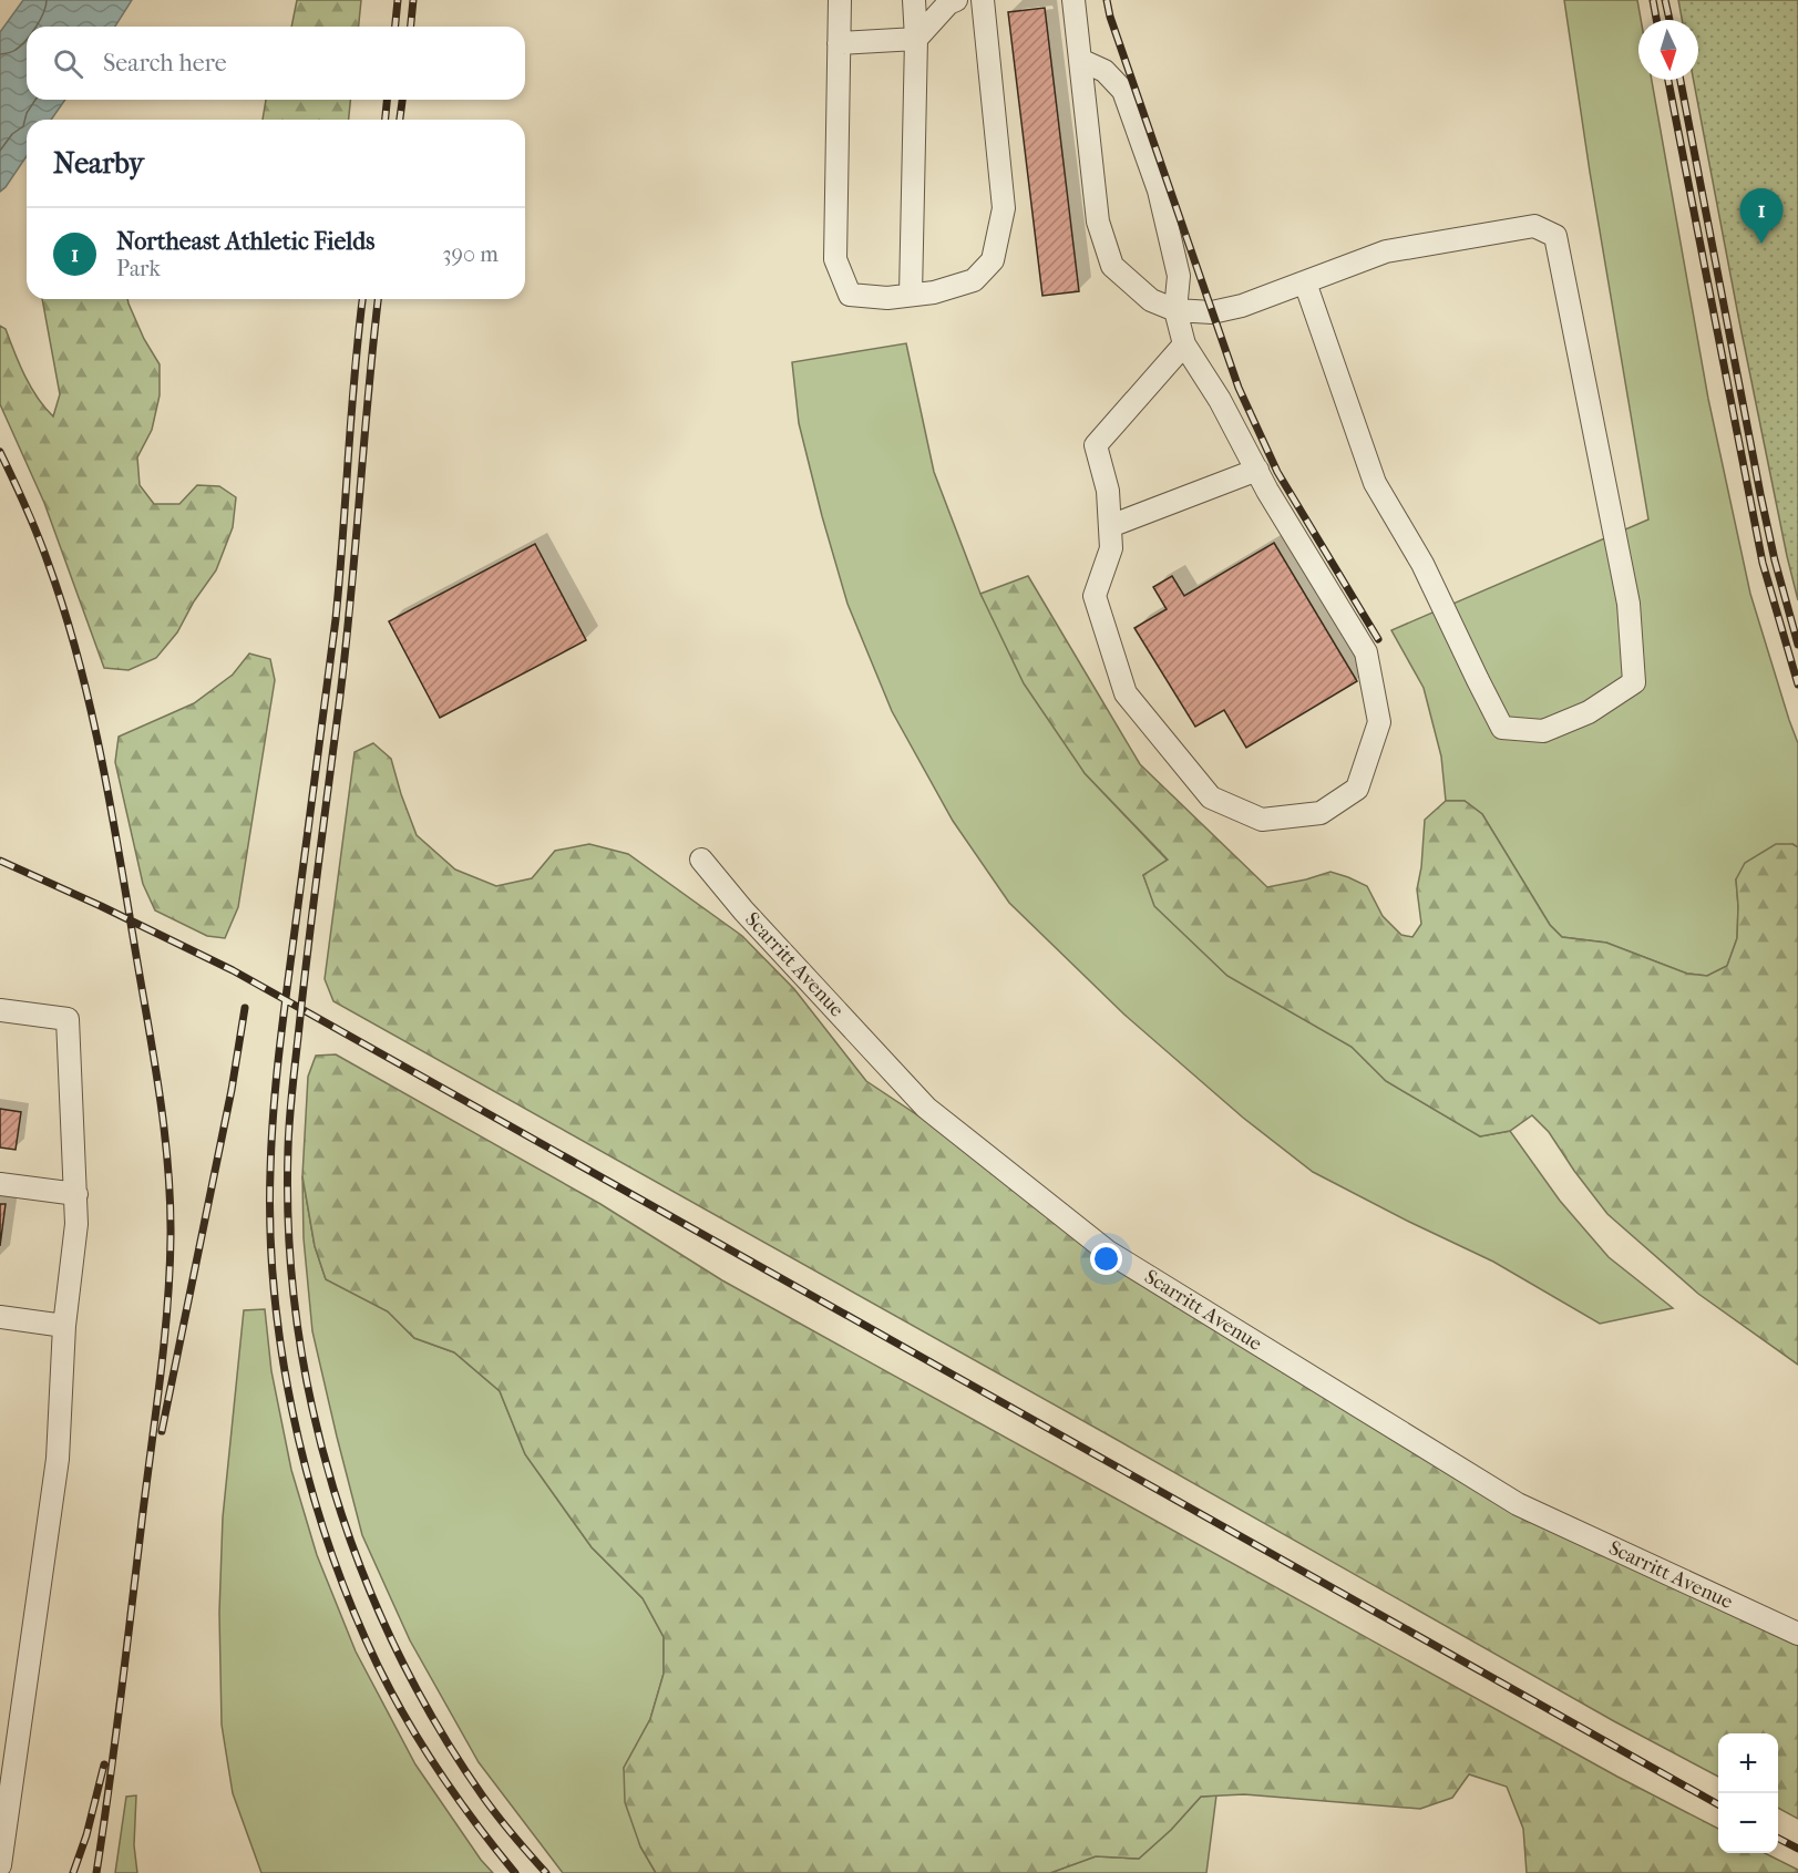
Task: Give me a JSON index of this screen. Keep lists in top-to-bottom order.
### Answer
{
  "streets": {
    "lane": ["Scarritt Avenue"]
  },
  "north": "bottom",
  "page": {
    "search": "Search here",
    "heading": "Nearby",
    "pins": "1",
    "list": [
      {
        "mark": "1",
        "name": "Northeast Athletic Fields",
        "note": "Park",
        "value": "390 m"
      }
    ],
    "map_buttons": ["+", "−"]
  }
}
